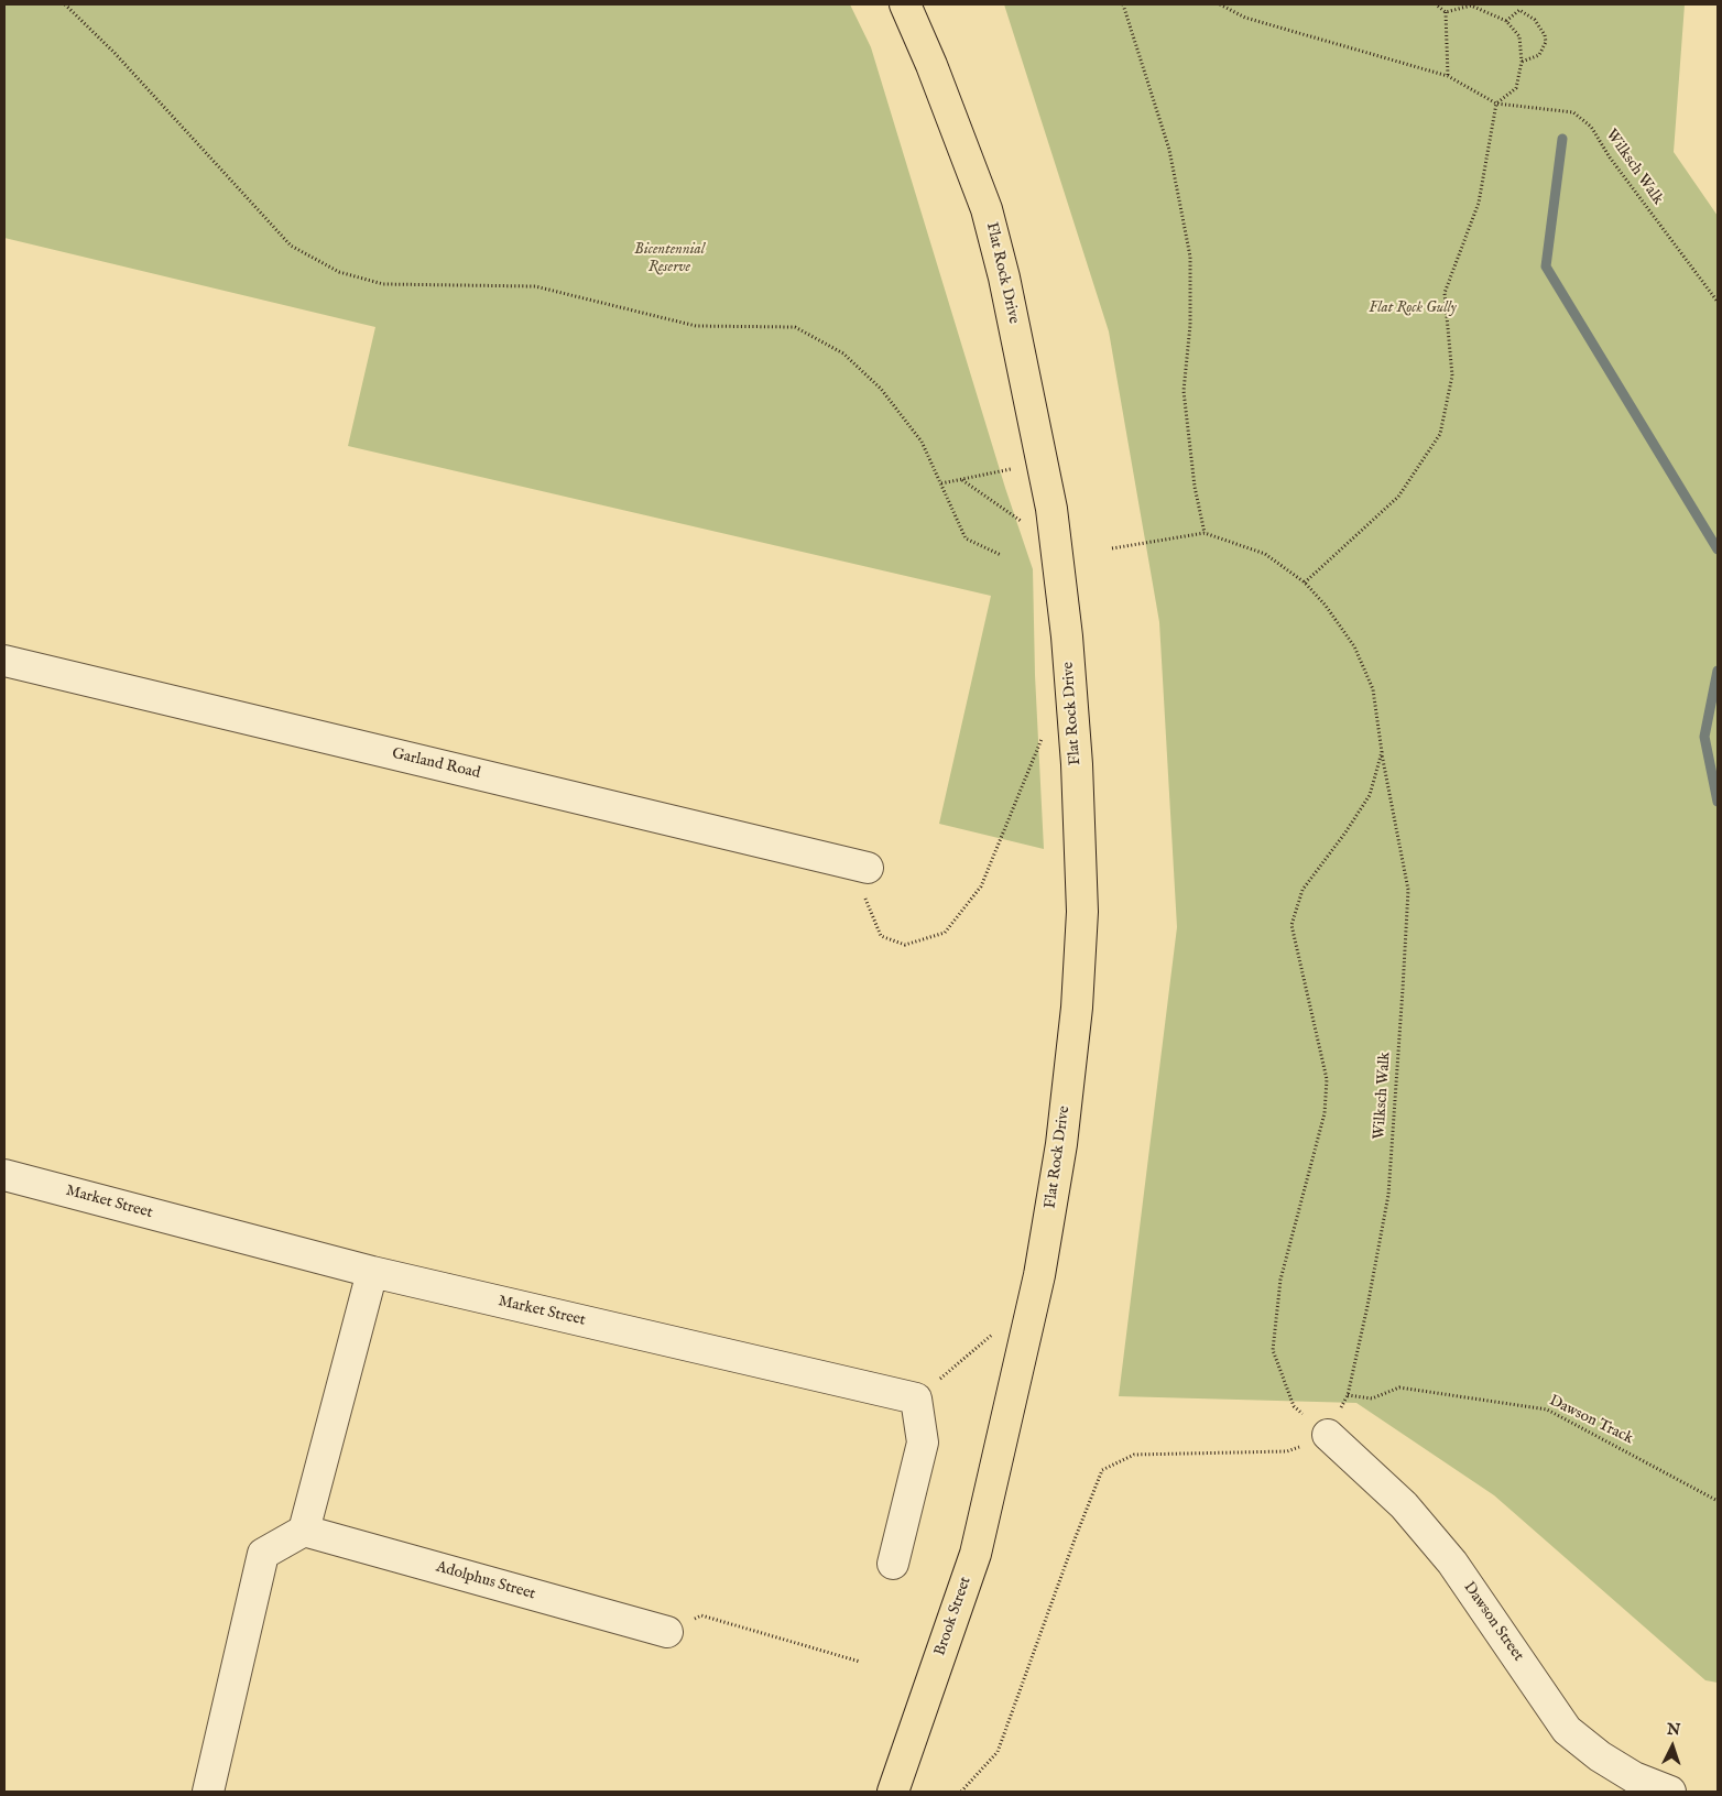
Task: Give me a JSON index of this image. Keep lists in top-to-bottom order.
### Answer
{
  "streets": {
    "main road": ["Flat Rock Drive", "Brook Street"],
    "street": [
      "Garland Road",
      "Market Street",
      "Adolphus Street",
      "Dawson Street"
    ],
    "path": ["Wilksch Walk", "Dawson Track"]
  },
  "crossings": [
    ["Wilksch Walk", "Dawson Track"],
    ["Wilksch Walk", "Dawson Street"],
    ["Flat Rock Drive", "Brook Street"]
  ],
  "parks": ["Bicentennial Reserve", "Flat Rock Gully"],
  "north": "top"
}
